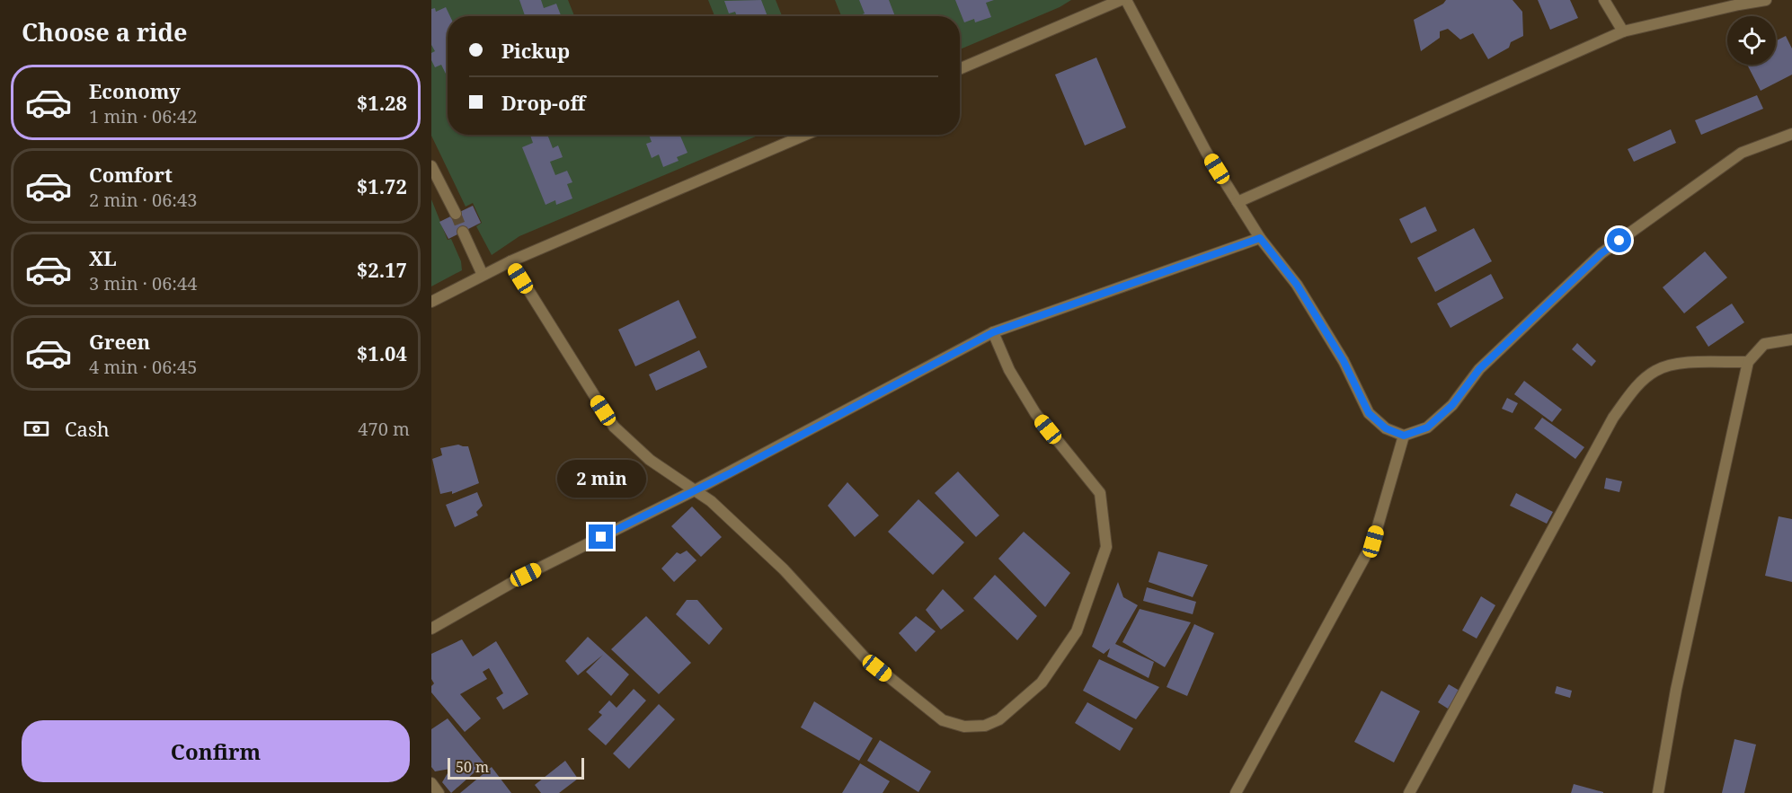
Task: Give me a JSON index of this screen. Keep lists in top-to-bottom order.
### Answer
{
  "scale_bar": "50 m",
  "page": {
    "heading": "Choose a ride",
    "banner": ["Pickup", "Drop-off"],
    "list": [
      {
        "name": "Economy",
        "note": "1 min · 06:42",
        "value": "$1.28"
      },
      {
        "name": "Comfort",
        "note": "2 min · 06:43",
        "value": "$1.72"
      },
      {
        "name": "XL",
        "note": "3 min · 06:44",
        "value": "$2.17"
      },
      {
        "name": "Green",
        "note": "4 min · 06:45",
        "value": "$1.04"
      }
    ],
    "pay": ["Cash", "470 m"],
    "bubble": "2 min",
    "buttons": "Confirm",
    "scale": "50 m"
  }
}
